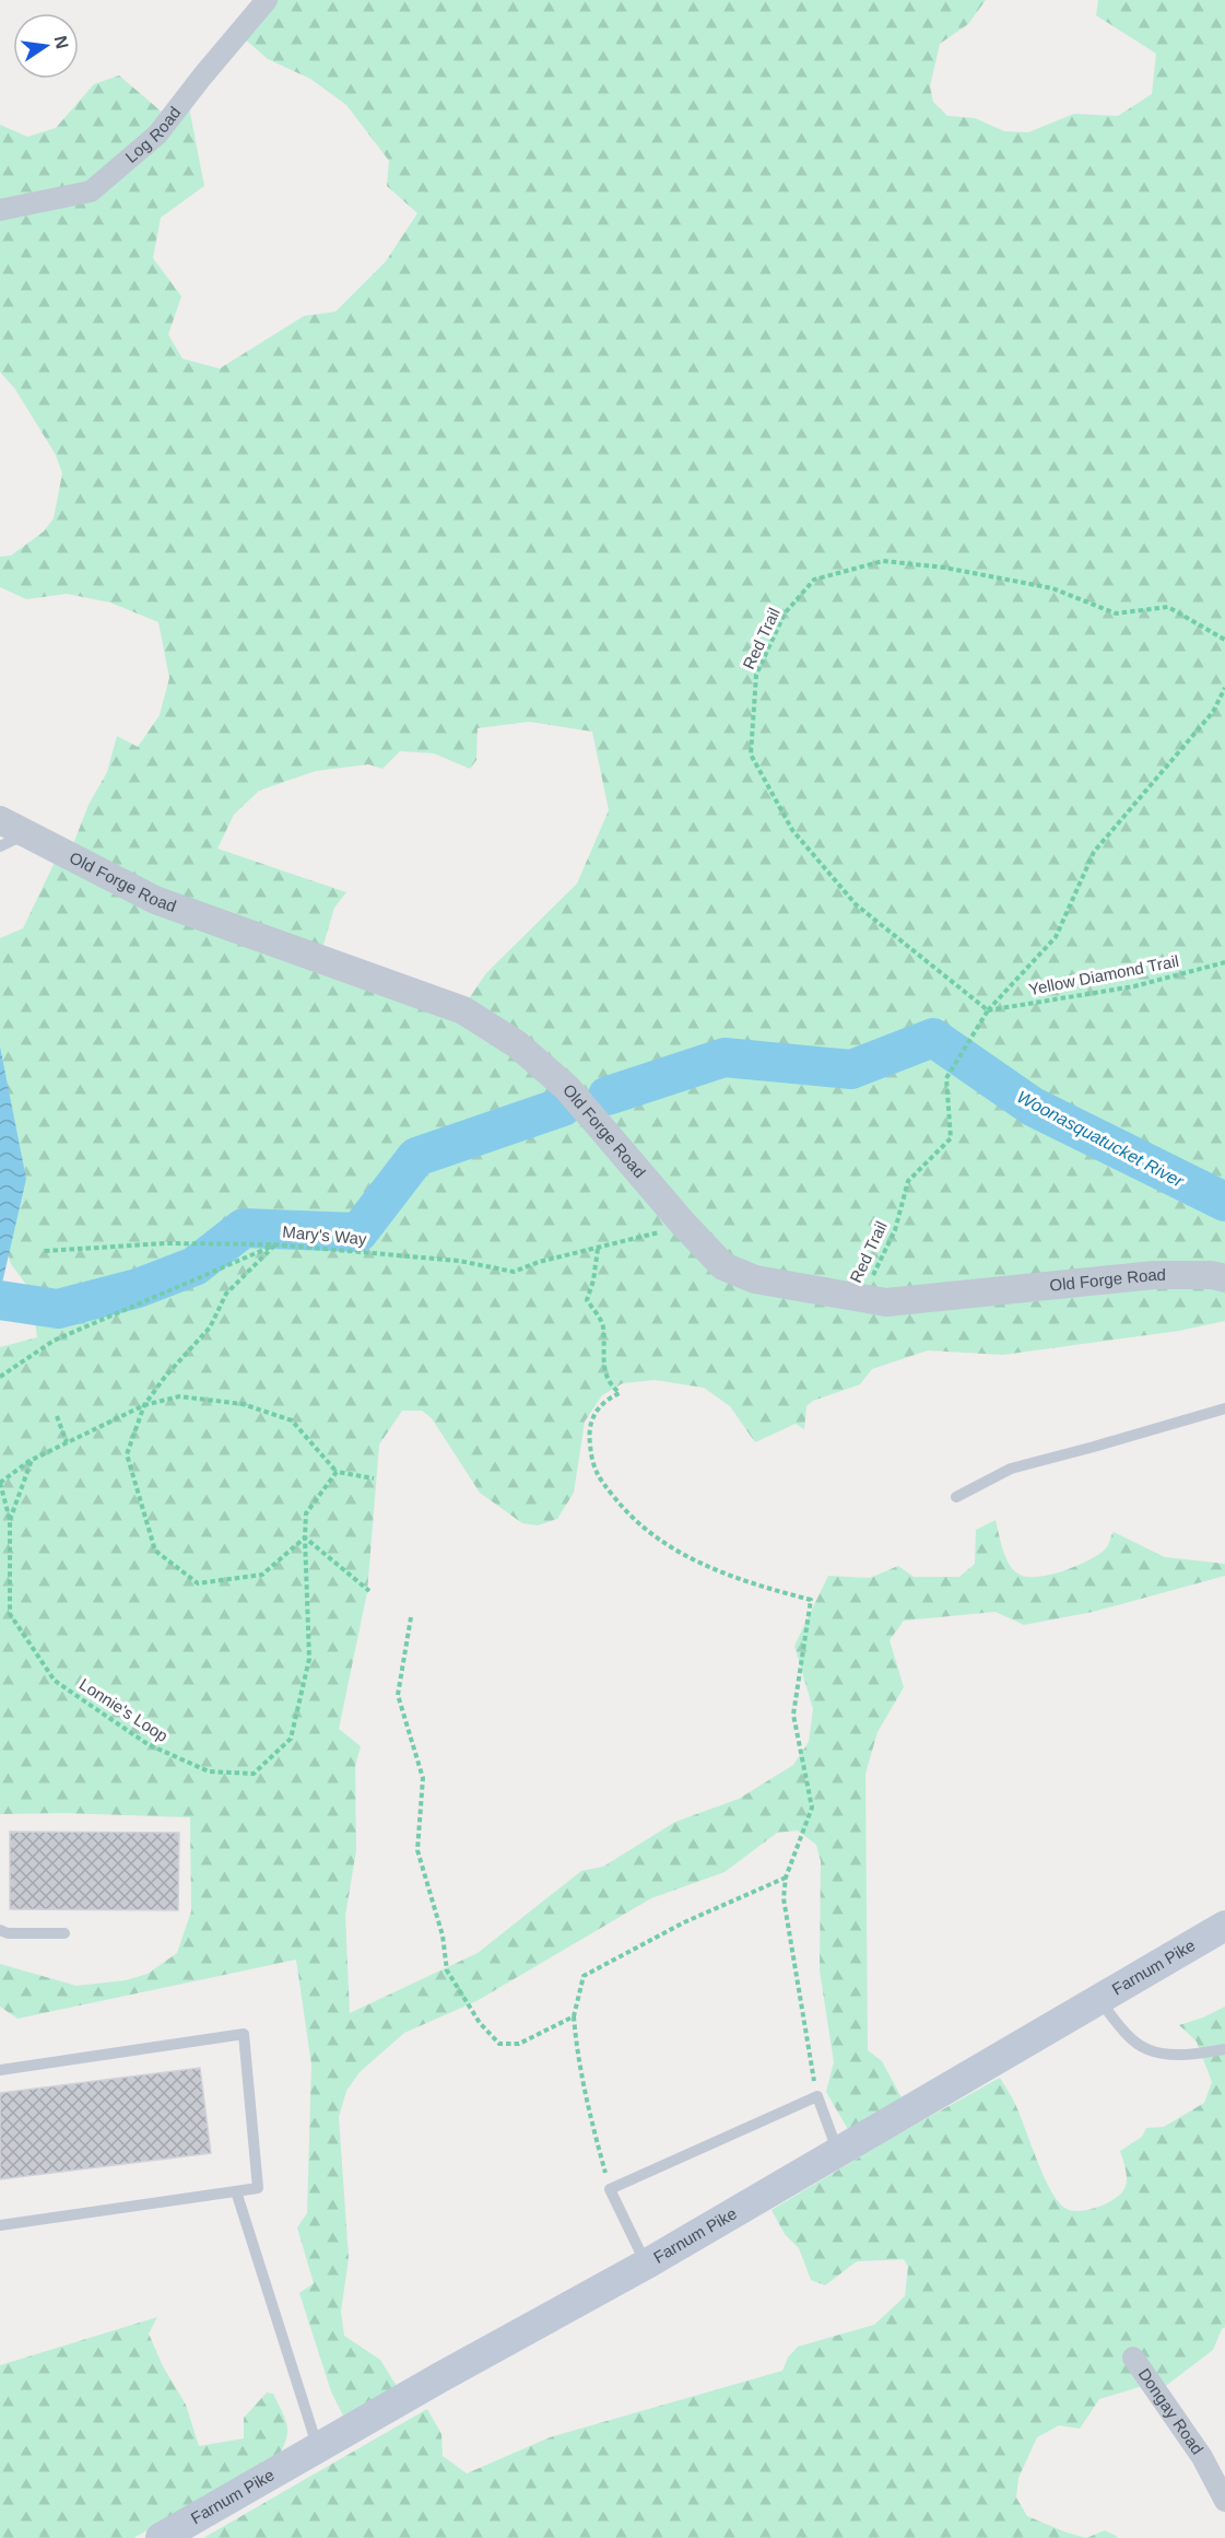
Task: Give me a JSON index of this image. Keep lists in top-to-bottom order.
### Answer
{
  "streets": {
    "main road": ["Farnum Pike"],
    "street": ["Log Road", "Old Forge Road", "Dongay Road"],
    "path": [
      "Red Trail",
      "Yellow Diamond Trail",
      "Mary's Way",
      "Lonnie's Loop"
    ]
  },
  "crossings": [
    ["Red Trail", "Old Forge Road"],
    ["Red Trail", "Yellow Diamond Trail"],
    ["Old Forge Road", "Mary's Way"]
  ],
  "water": ["Woonasquatucket River"],
  "north": "right"
}
